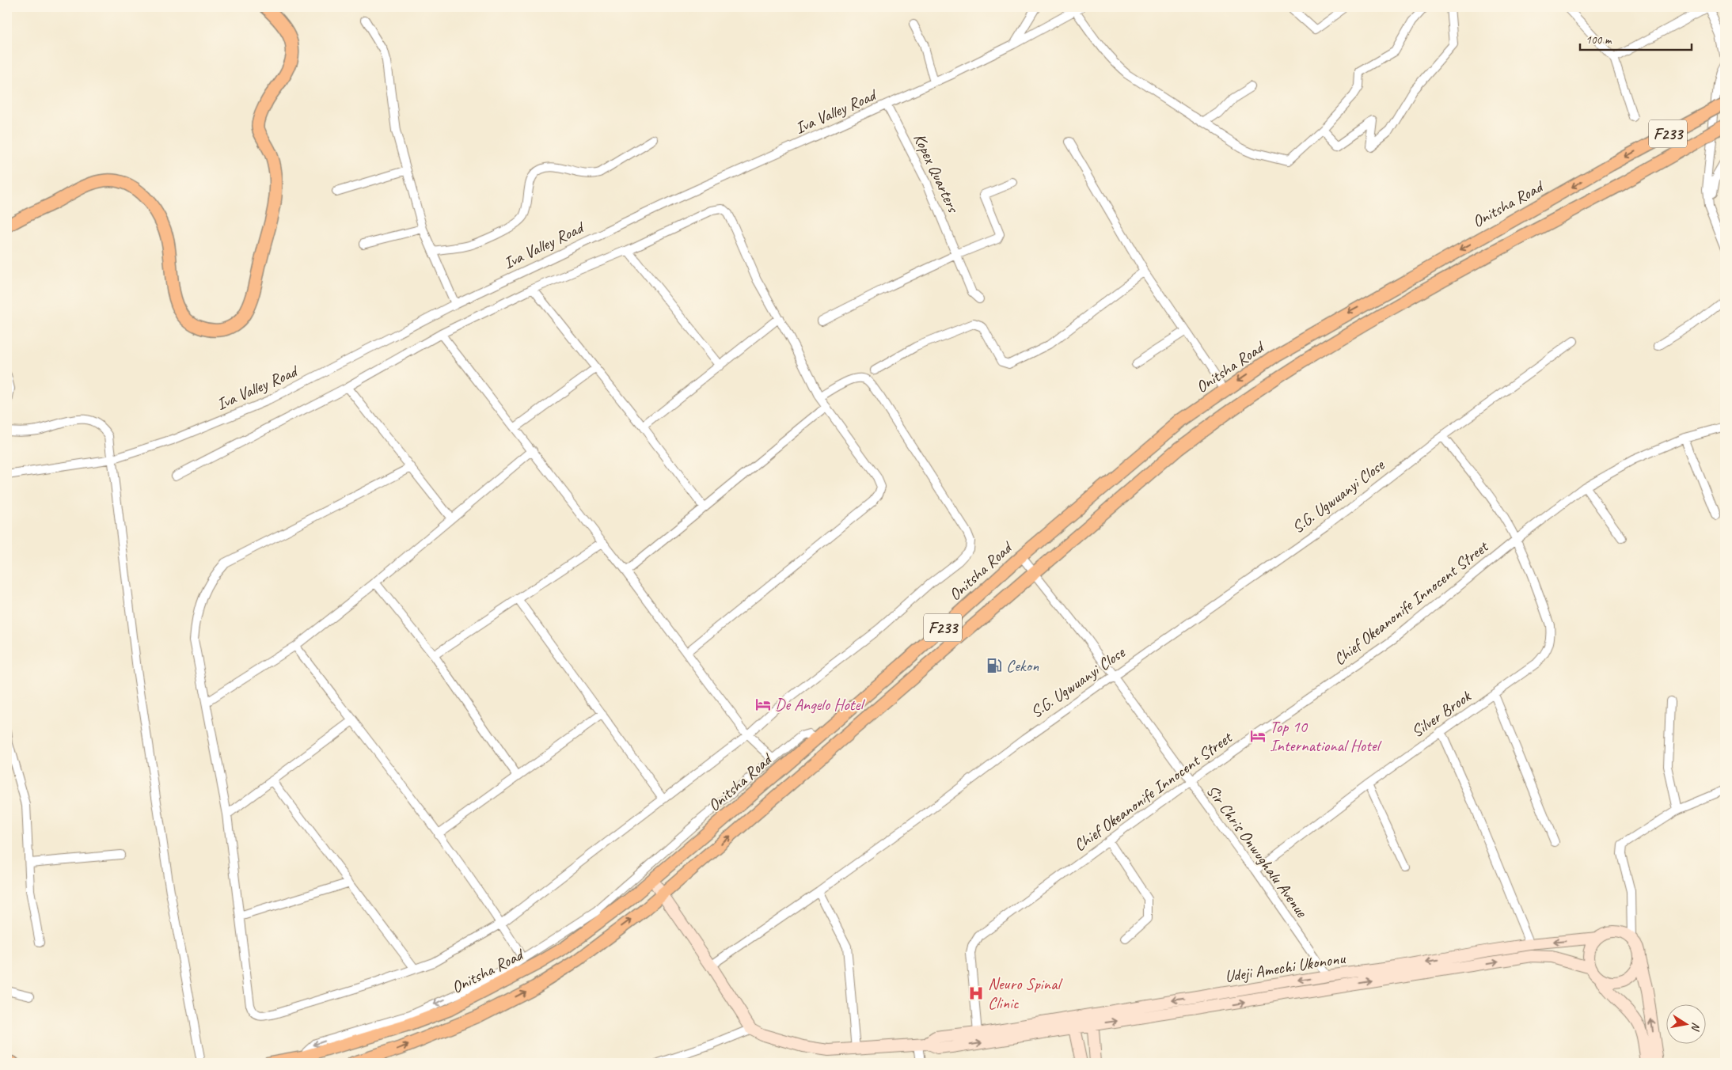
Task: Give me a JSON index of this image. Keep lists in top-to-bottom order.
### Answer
{
  "streets": {
    "main road": ["F233", "Onitsha Road", "Udeji Amechi Ukononu"],
    "street": [
      "Iva Valley Road",
      "Kopex Quarters",
      "S.G. Ugwuanyi Close",
      "Chief Okeanonife Innocent Street",
      "Silver Brook",
      "Sir Chris Onwughalu Avenue"
    ]
  },
  "crossings": [
    ["Iva Valley Road", "Kopex Quarters"],
    ["Onitsha Road", "Sir Chris Onwughalu Avenue"],
    ["S.G. Ugwuanyi Close", "Sir Chris Onwughalu Avenue"],
    ["Chief Okeanonife Innocent Street", "Silver Brook"],
    ["Chief Okeanonife Innocent Street", "Sir Chris Onwughalu Avenue"],
    ["Chief Okeanonife Innocent Street", "Udeji Amechi Ukononu"],
    ["Silver Brook", "Sir Chris Onwughalu Avenue"],
    ["Sir Chris Onwughalu Avenue", "Udeji Amechi Ukononu"]
  ],
  "places": {
    "fuel station": ["Cekon"],
    "hotel": ["De Angelo Hotel", "Top 10 International Hotel"],
    "hospital": ["Neuro Spinal Clinic"]
  },
  "scale_bar": "100 m",
  "north": "right"
}
